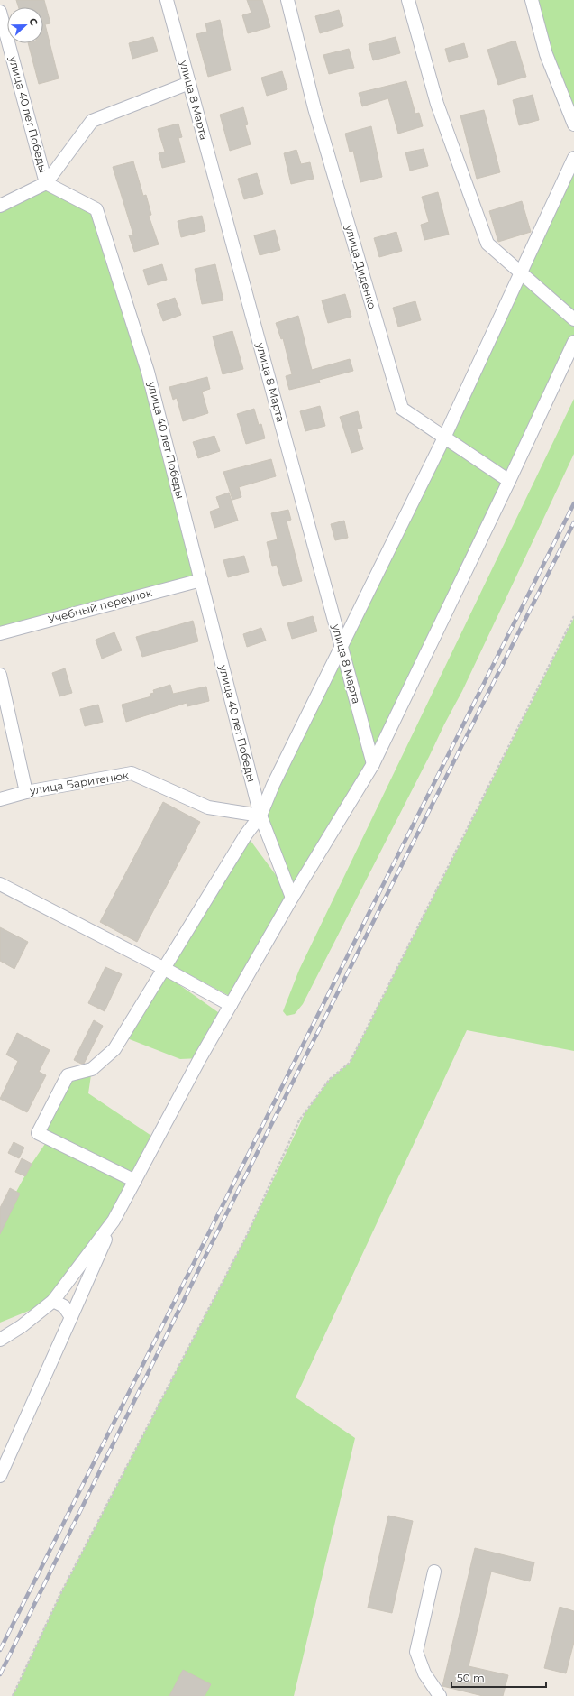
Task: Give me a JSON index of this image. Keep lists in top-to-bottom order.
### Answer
{
  "streets": {
    "street": [
      "улица 8 Марта",
      "улица 40 лет Победы",
      "улица Диденко",
      "Учебный переулок",
      "улица Баритенюк"
    ]
  },
  "crossings": [
    ["улица 40 лет Победы", "Учебный переулок"],
    ["улица 40 лет Победы", "улица Баритенюк"]
  ],
  "scale_bar": "50 m",
  "north": "right"
}
